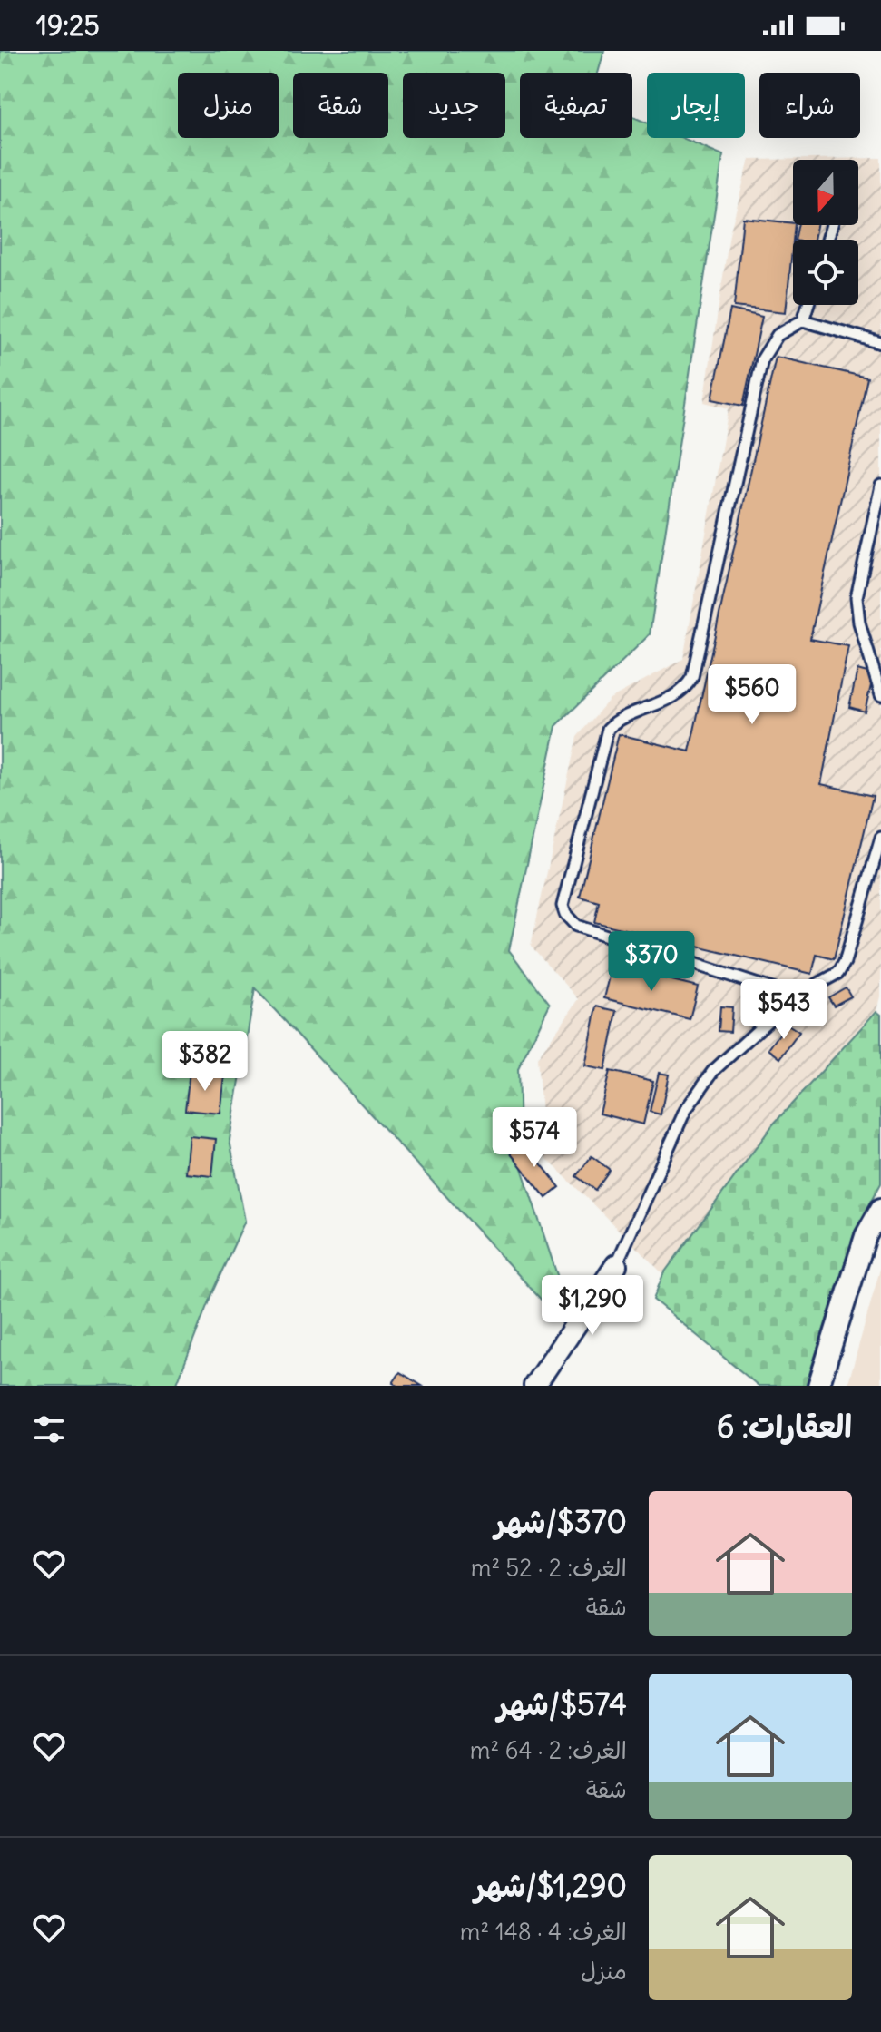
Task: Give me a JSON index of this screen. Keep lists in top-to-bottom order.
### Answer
{
  "north": "bottom",
  "page": {
    "status": "19:25",
    "chip": [
      "شراء",
      "إيجار",
      "تصفية",
      "جديد",
      "شقة",
      "منزل"
    ],
    "price": [
      "$560",
      "$370",
      "$543",
      "$382",
      "$574",
      "$1,290"
    ],
    "heading": "العقارات: 6",
    "list": [
      {
        "name": "$370/شهر",
        "note": "الغرف: 2 · 52 m² · شقة"
      },
      {
        "name": "$574/شهر",
        "note": "الغرف: 2 · 64 m² · شقة"
      },
      {
        "name": "$1,290/شهر",
        "note": "الغرف: 4 · 148 m² · منزل"
      }
    ]
  }
}
